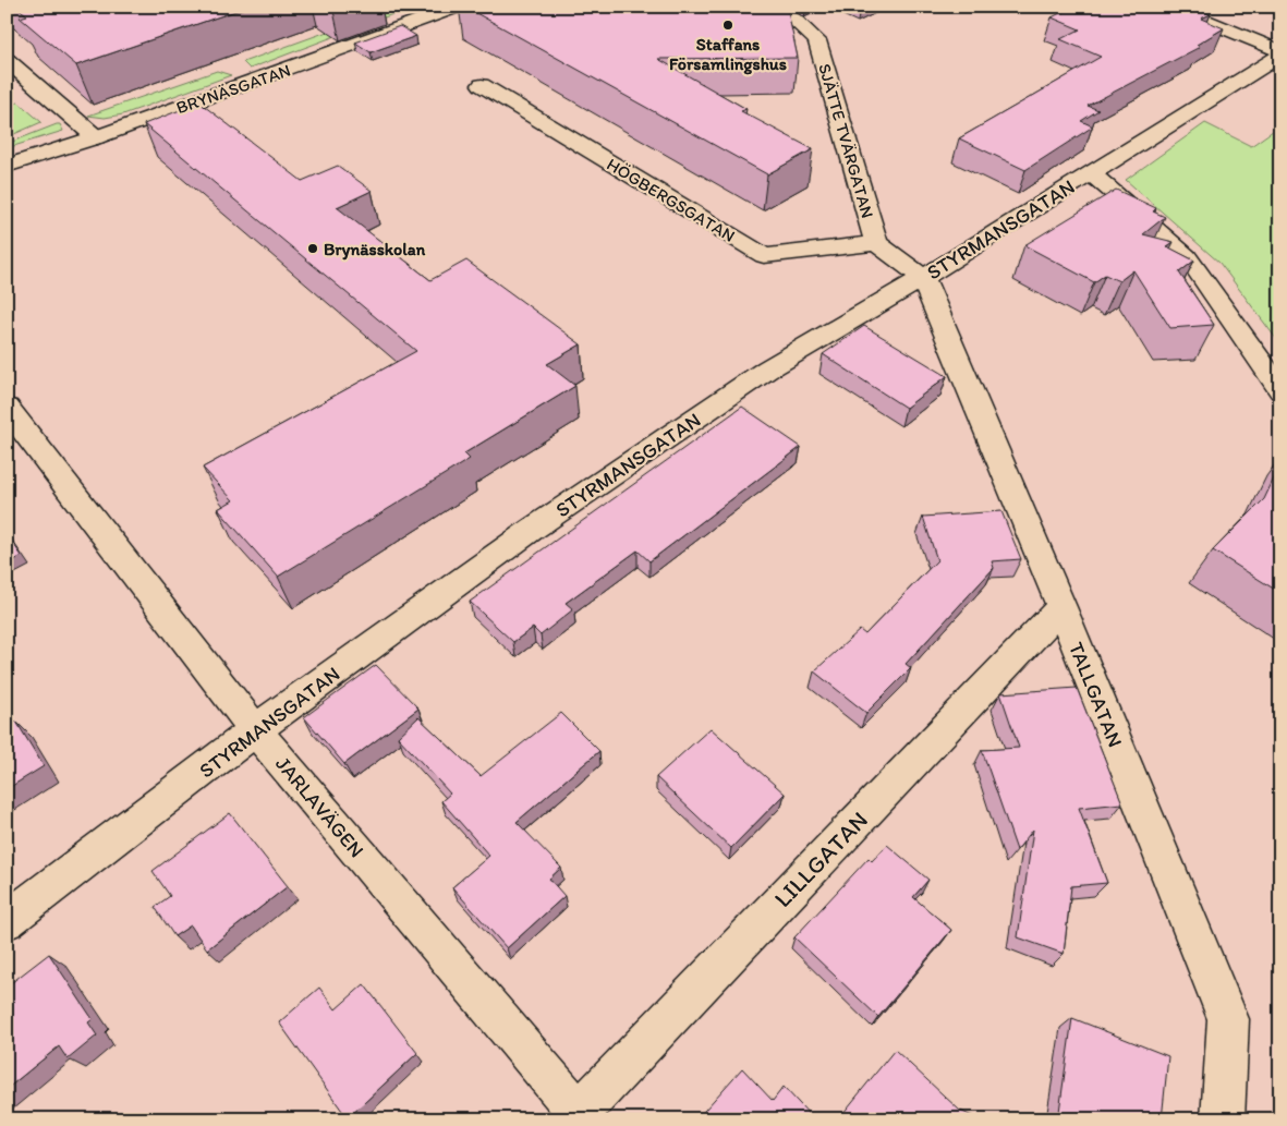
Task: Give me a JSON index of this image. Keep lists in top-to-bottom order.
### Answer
{
  "streets": {
    "street": [
      "BRYNÄSGATAN",
      "SJÄTTE TVÄRGATAN",
      "HÖGBERGSGATAN",
      "STYRMANSGATAN",
      "TALLGATAN",
      "JARLAVÄGEN",
      "LILLGATAN"
    ]
  },
  "crossings": [
    ["SJÄTTE TVÄRGATAN", "HÖGBERGSGATAN"],
    ["SJÄTTE TVÄRGATAN", "STYRMANSGATAN"],
    ["SJÄTTE TVÄRGATAN", "TALLGATAN"],
    ["STYRMANSGATAN", "TALLGATAN"],
    ["STYRMANSGATAN", "JARLAVÄGEN"],
    ["TALLGATAN", "LILLGATAN"],
    ["JARLAVÄGEN", "LILLGATAN"]
  ],
  "places": ["Staffans Församlingshus", "Brynässkolan"]
}
